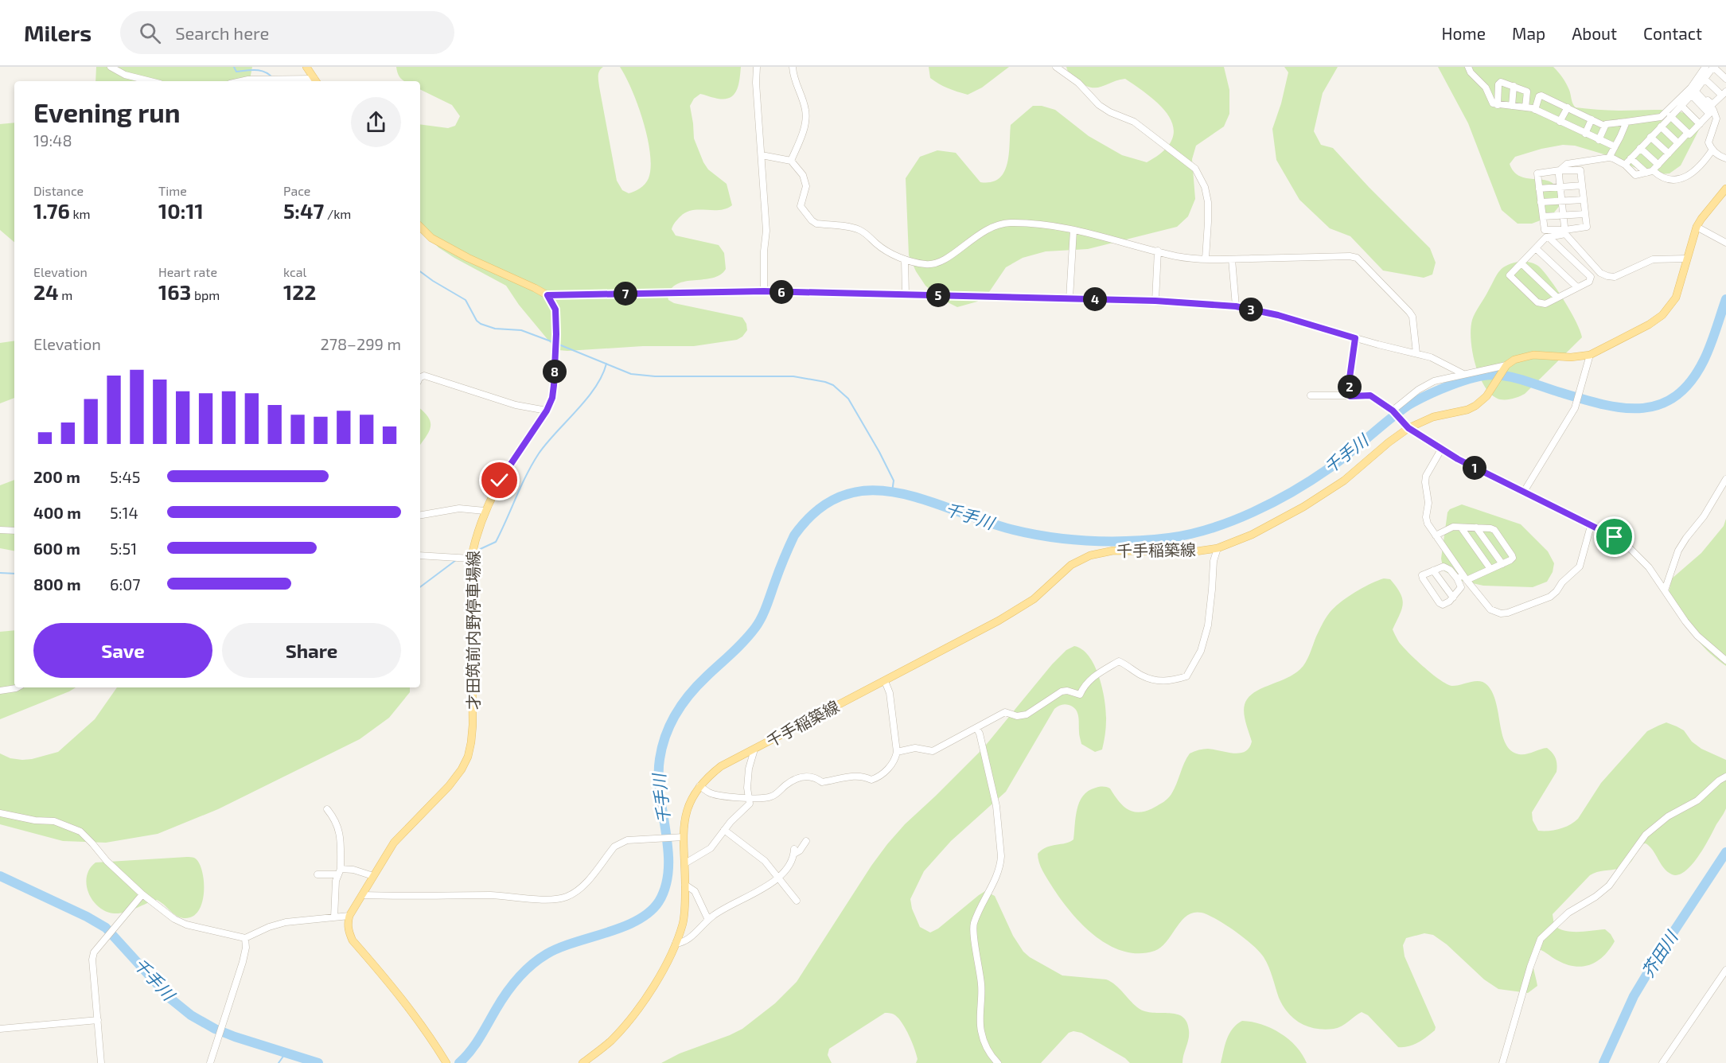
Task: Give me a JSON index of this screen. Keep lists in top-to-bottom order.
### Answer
{
  "streets": {
    "main road": ["千手稲築線", "才田筑前内野停車場線"]
  },
  "water": ["千手川", "芥田川"],
  "page": {
    "header": "Milers",
    "search": "Search here",
    "nav": [
      "Home",
      "Map",
      "About",
      "Contact"
    ],
    "heading": ["Evening run", "19:48"],
    "stats": [
      ["Distance", "1.76 km"],
      ["Time", "10:11"],
      ["Pace", "5:47 /km"],
      ["Elevation", "24 m"],
      ["Heart rate", "163 bpm"],
      ["kcal", "122"]
    ],
    "pins": [
      "6",
      "7",
      "5",
      "4",
      "3",
      "8",
      "2",
      "1"
    ],
    "chart": ["Elevation", "278–299 m"],
    "list": [
      {
        "name": "200 m",
        "note": "5:45"
      },
      {
        "name": "400 m",
        "note": "5:14"
      },
      {
        "name": "600 m",
        "note": "5:51"
      },
      {
        "name": "800 m",
        "note": "6:07"
      }
    ],
    "buttons": ["Save", "Share"]
  }
}
